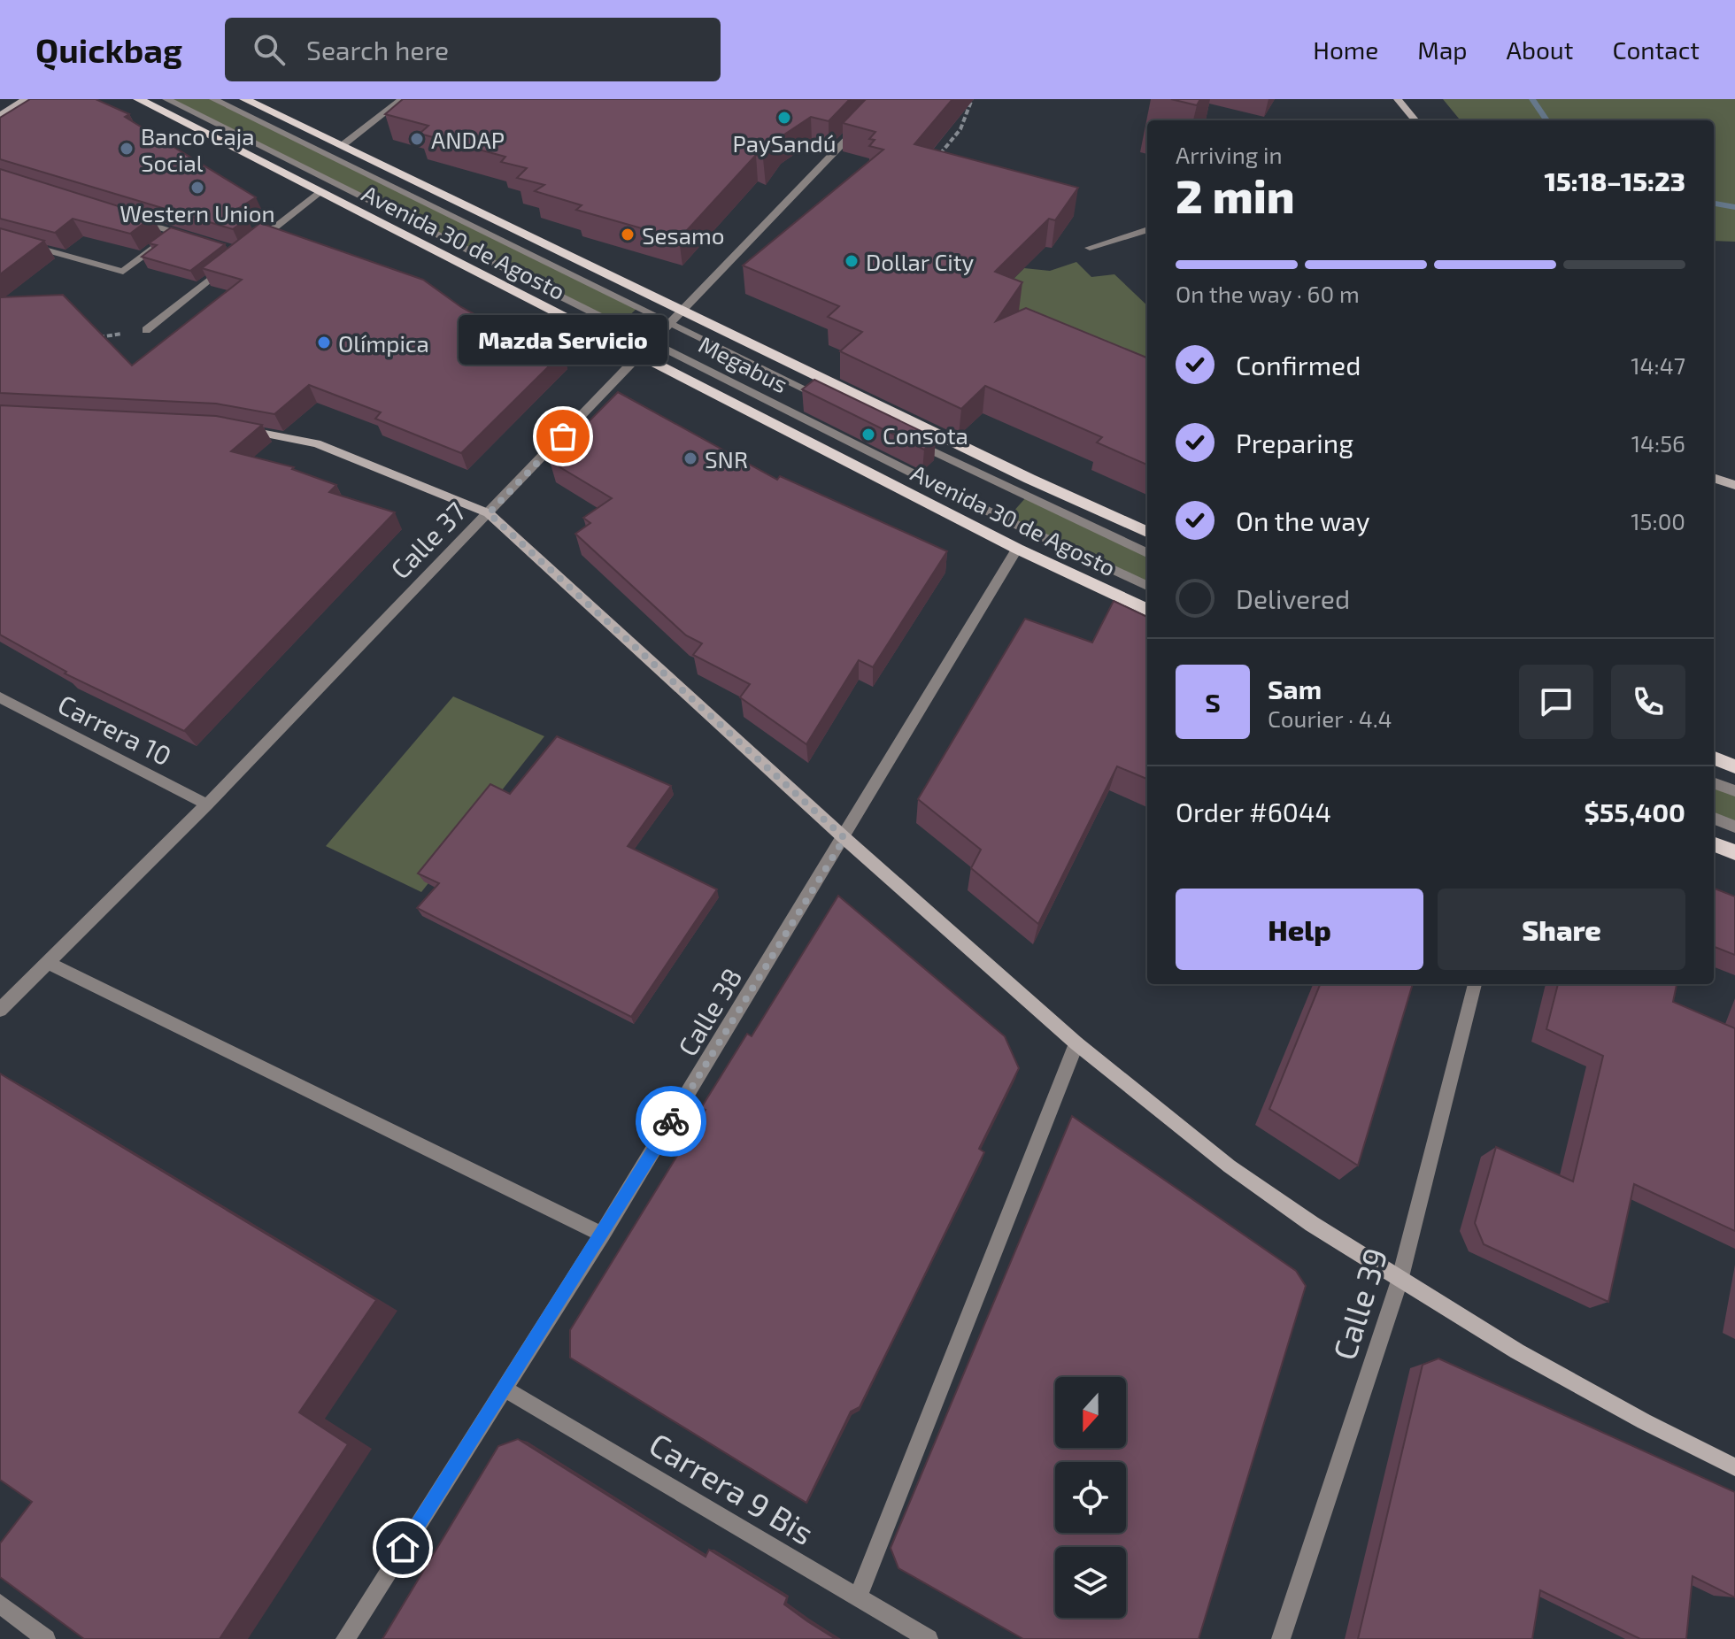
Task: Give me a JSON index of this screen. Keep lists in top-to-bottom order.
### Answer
{
  "streets": {
    "main road": ["Avenida 30 de Agosto"],
    "street": [
      "Megabus",
      "Calle 37",
      "Carrera 10",
      "Calle 38",
      "Calle 39",
      "Carrera 9 Bis"
    ]
  },
  "crossings": [
    ["Avenida 30 de Agosto", "Calle 37"],
    ["Avenida 30 de Agosto", "Calle 38"],
    ["Megabus", "Calle 37"],
    ["Calle 37", "Carrera 10"],
    ["Calle 38", "Carrera 9 Bis"]
  ],
  "places": [
    "PaySandú",
    "ANDAP",
    "Banco Caja Social",
    "Western Union",
    "Sesamo",
    "Dollar City",
    "Olímpica",
    "Consota",
    "Mazda Servicio",
    "SNR"
  ],
  "north": "bottom",
  "page": {
    "header": "Quickbag",
    "search": "Search here",
    "nav": [
      "Home",
      "Map",
      "About",
      "Contact"
    ],
    "heading": ["2 min", "Arriving in", "15:18–15:23"],
    "panel": [
      "Sam",
      "Courier · 4.4",
      "Order #6044",
      "$55,400"
    ],
    "bar": "On the way · 60 m",
    "bubble": "Mazda Servicio",
    "list": [
      ["Confirmed", "14:47"],
      ["Preparing", "14:56"],
      ["On the way", "15:00"],
      "Delivered"
    ],
    "round": "S",
    "buttons": ["Help", "Share"]
  }
}
